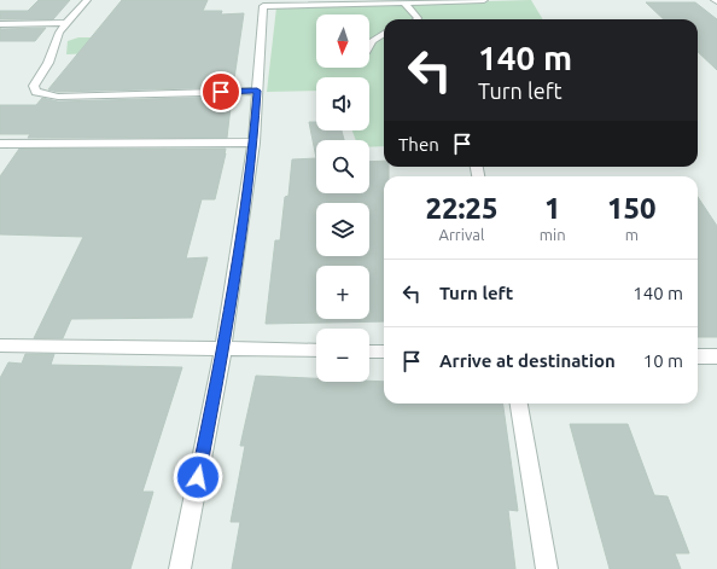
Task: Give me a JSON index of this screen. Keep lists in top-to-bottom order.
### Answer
{
  "north": "bottom",
  "page": {
    "map_buttons": ["+", "−"],
    "turn": ["140 m", "Turn left"],
    "then": "Then",
    "eta": [
      "22:25",
      "Arrival",
      "1",
      "min",
      "150",
      "m"
    ],
    "list": [
      {
        "name": "Turn left",
        "value": "140 m"
      },
      {
        "name": "Arrive at destination",
        "value": "10 m"
      }
    ]
  }
}
